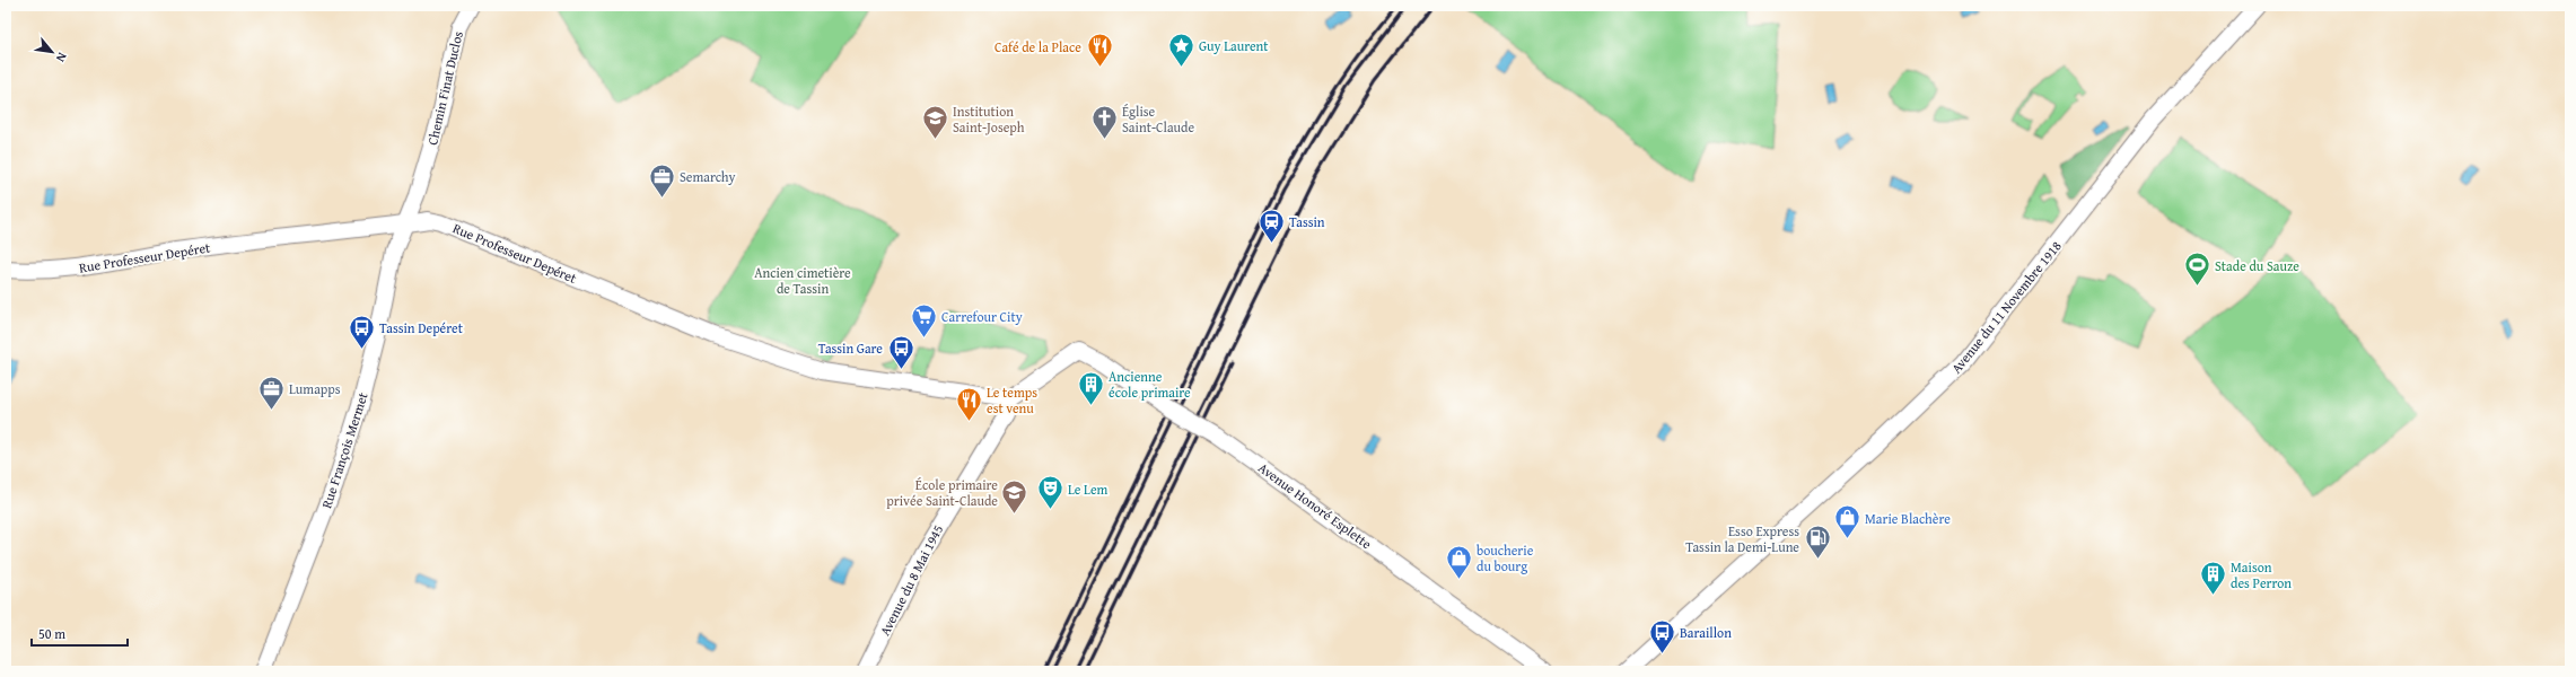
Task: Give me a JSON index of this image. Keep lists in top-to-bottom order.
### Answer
{
  "streets": {
    "street": [
      "Chemin Finat Duclos",
      "Rue Professeur Depéret",
      "Avenue du 11 Novembre 1918",
      "Rue François Mermet",
      "Avenue Honoré Esplette",
      "Avenue du 8 Mai 1945"
    ]
  },
  "crossings": [
    ["Chemin Finat Duclos", "Rue Professeur Depéret"],
    ["Chemin Finat Duclos", "Rue François Mermet"],
    ["Rue Professeur Depéret", "Rue François Mermet"],
    ["Rue Professeur Depéret", "Avenue Honoré Esplette"],
    ["Rue Professeur Depéret", "Avenue du 8 Mai 1945"],
    ["Avenue Honoré Esplette", "Avenue du 8 Mai 1945"]
  ],
  "parks": ["Ancien cimetière de Tassin"],
  "places": {
    "place": ["Guy Laurent"],
    "restaurant": ["Café de la Place", "Le temps est venu"],
    "school or university": ["Institution Saint-Joseph", "École primaire privée Saint-Claude"],
    "church": ["Église Saint-Claude"],
    "office": ["Semarchy", "Lumapps"],
    "station": ["Tassin"],
    "sports": ["Stade du Sauze"],
    "supermarket": ["Carrefour City"],
    "bus stop": ["Tassin Depéret", "Tassin Gare", "Baraillon"],
    "building": ["Ancienne école primaire", "Maison des Perron"],
    "theatre": ["Le Lem"],
    "shop": ["Marie Blachère", "boucherie du bourg"],
    "fuel station": ["Esso Express Tassin la Demi-Lune"]
  },
  "scale_bar": "50 m",
  "north": "bottom right"
}
